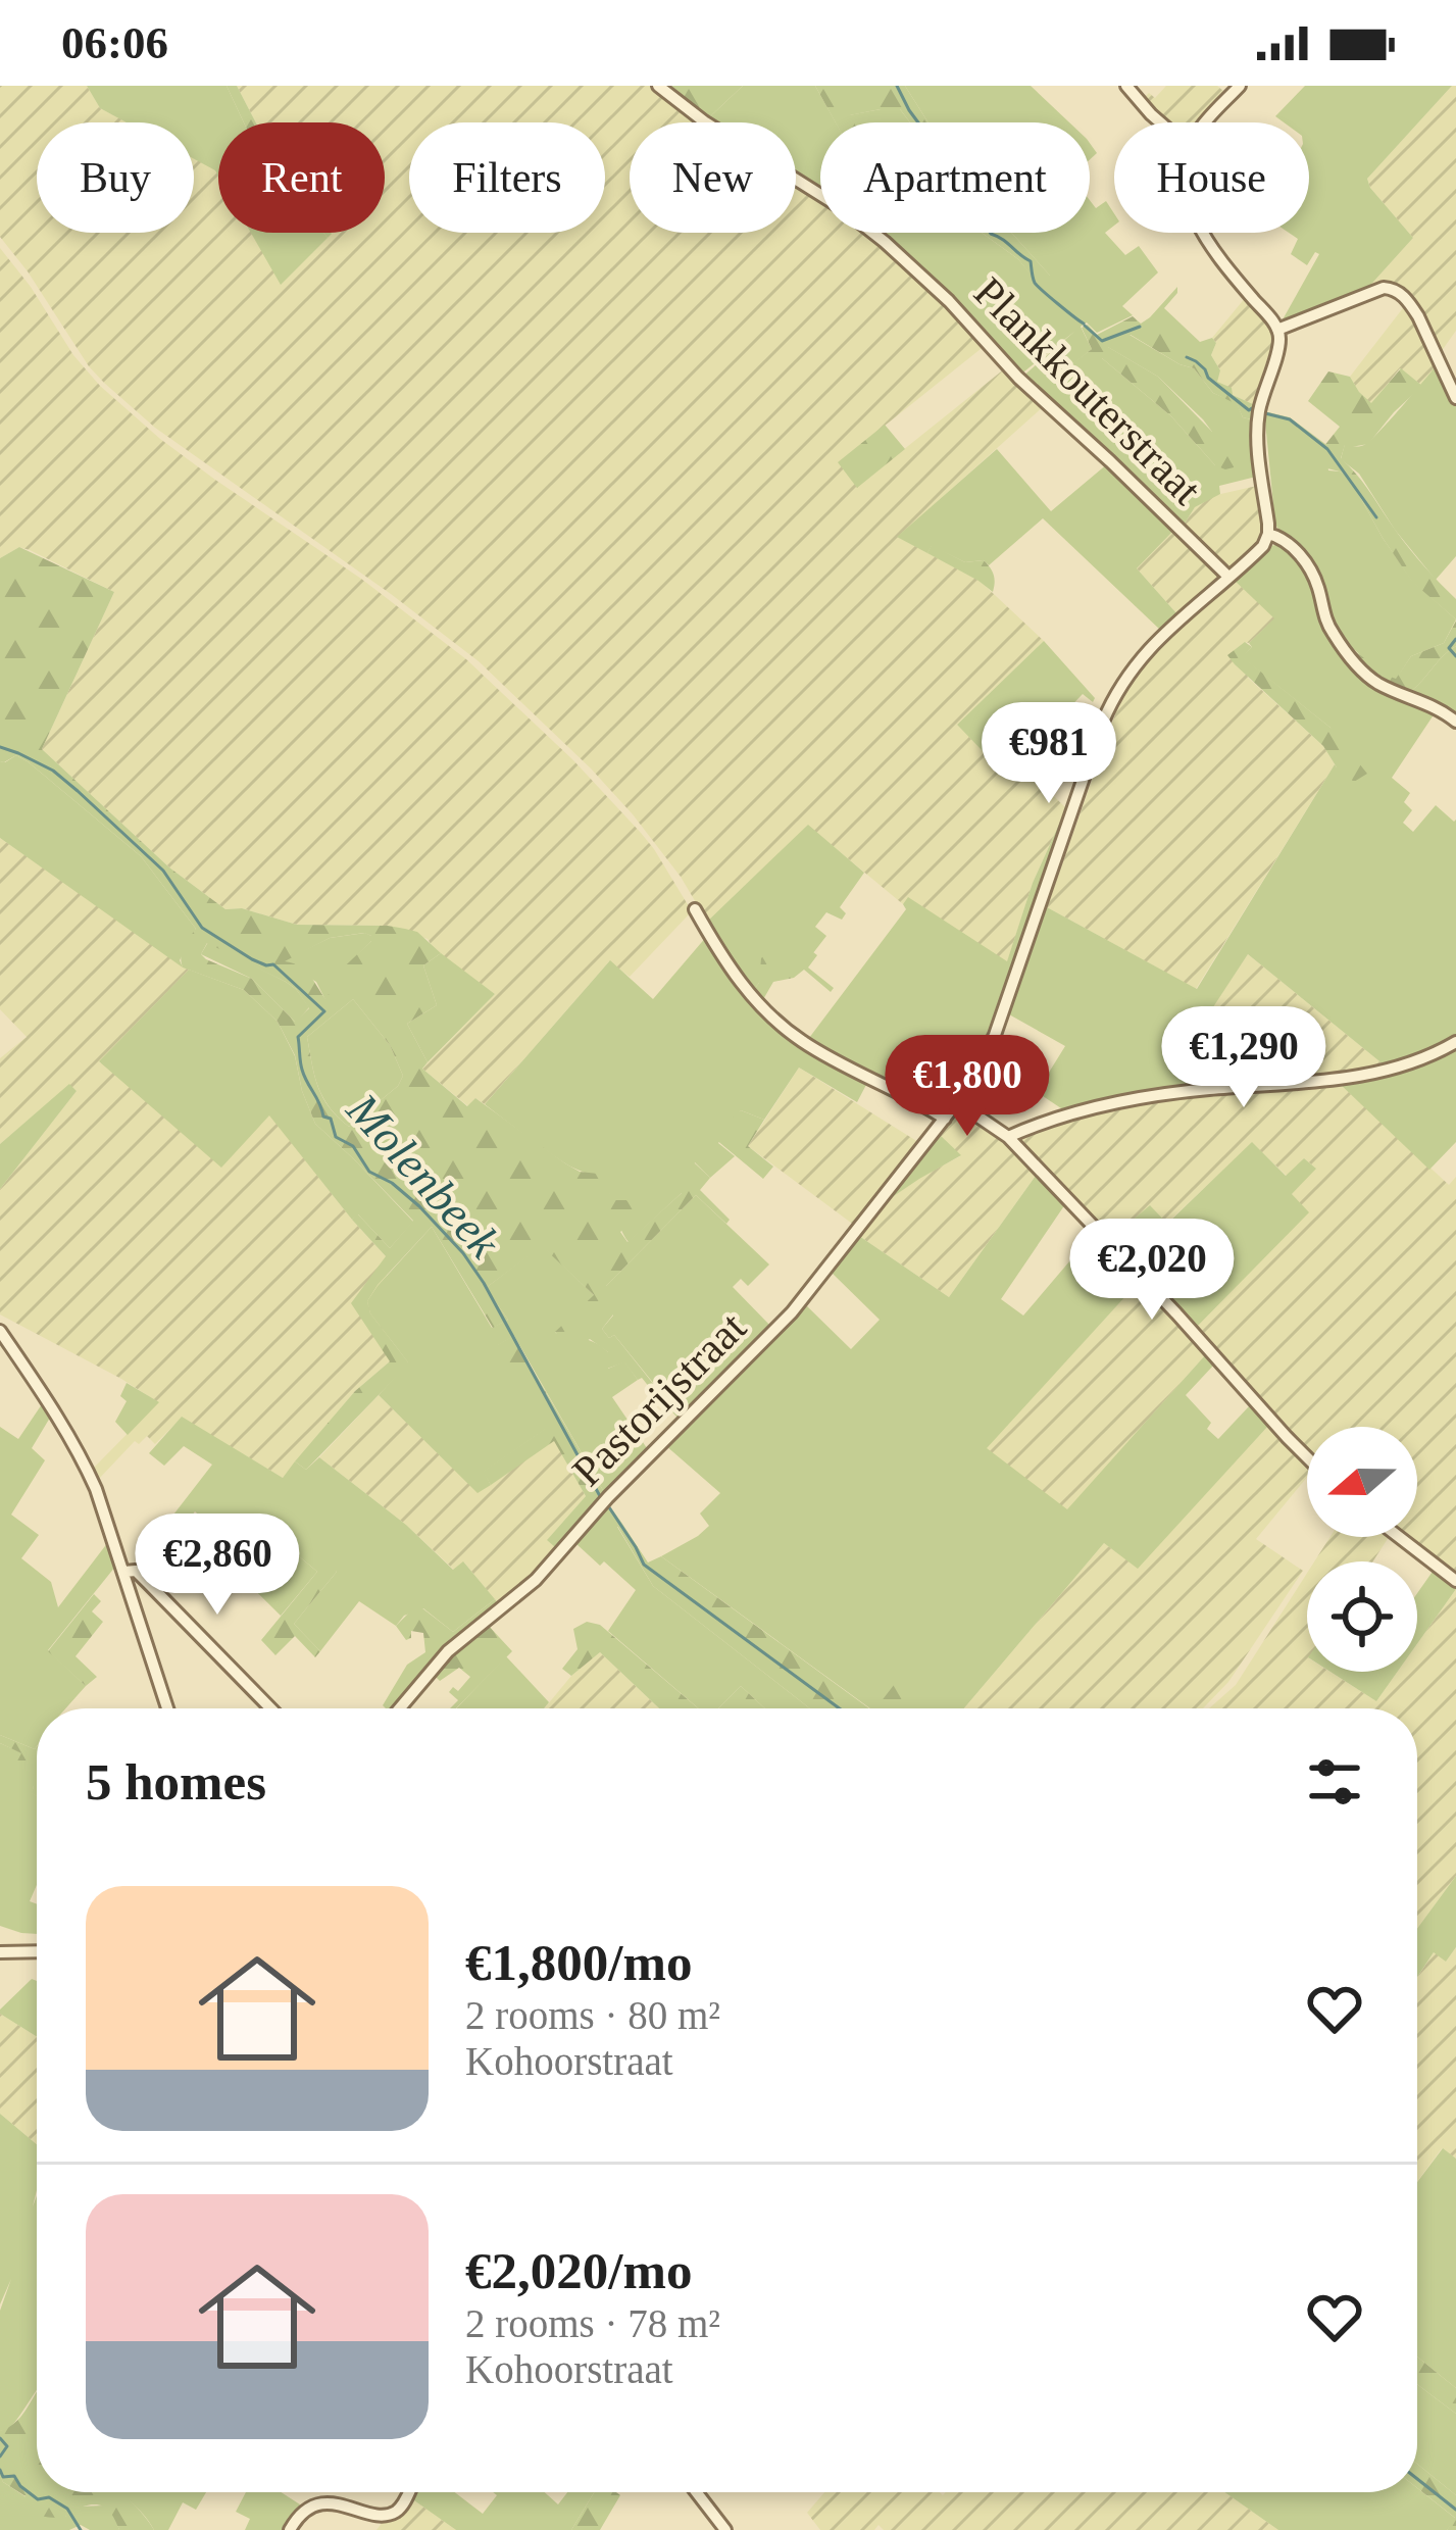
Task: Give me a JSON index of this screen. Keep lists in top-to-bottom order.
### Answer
{
  "streets": {
    "street": ["Plankkouterstraat", "Pastorijstraat"]
  },
  "crossings": [
    ["Plankkouterstraat", "Pastorijstraat"]
  ],
  "water": ["Molenbeek"],
  "north": "left",
  "page": {
    "status": "06:06",
    "chip": [
      "Buy",
      "Rent",
      "Filters",
      "New",
      "Apartment",
      "House"
    ],
    "price": [
      "€981",
      "€1,290",
      "€1,800",
      "€2,020",
      "€2,860"
    ],
    "heading": "5 homes",
    "list": [
      {
        "name": "€1,800/mo",
        "note": "2 rooms · 80 m² · Kohoorstraat"
      },
      {
        "name": "€2,020/mo",
        "note": "2 rooms · 78 m² · Kohoorstraat"
      }
    ]
  }
}
